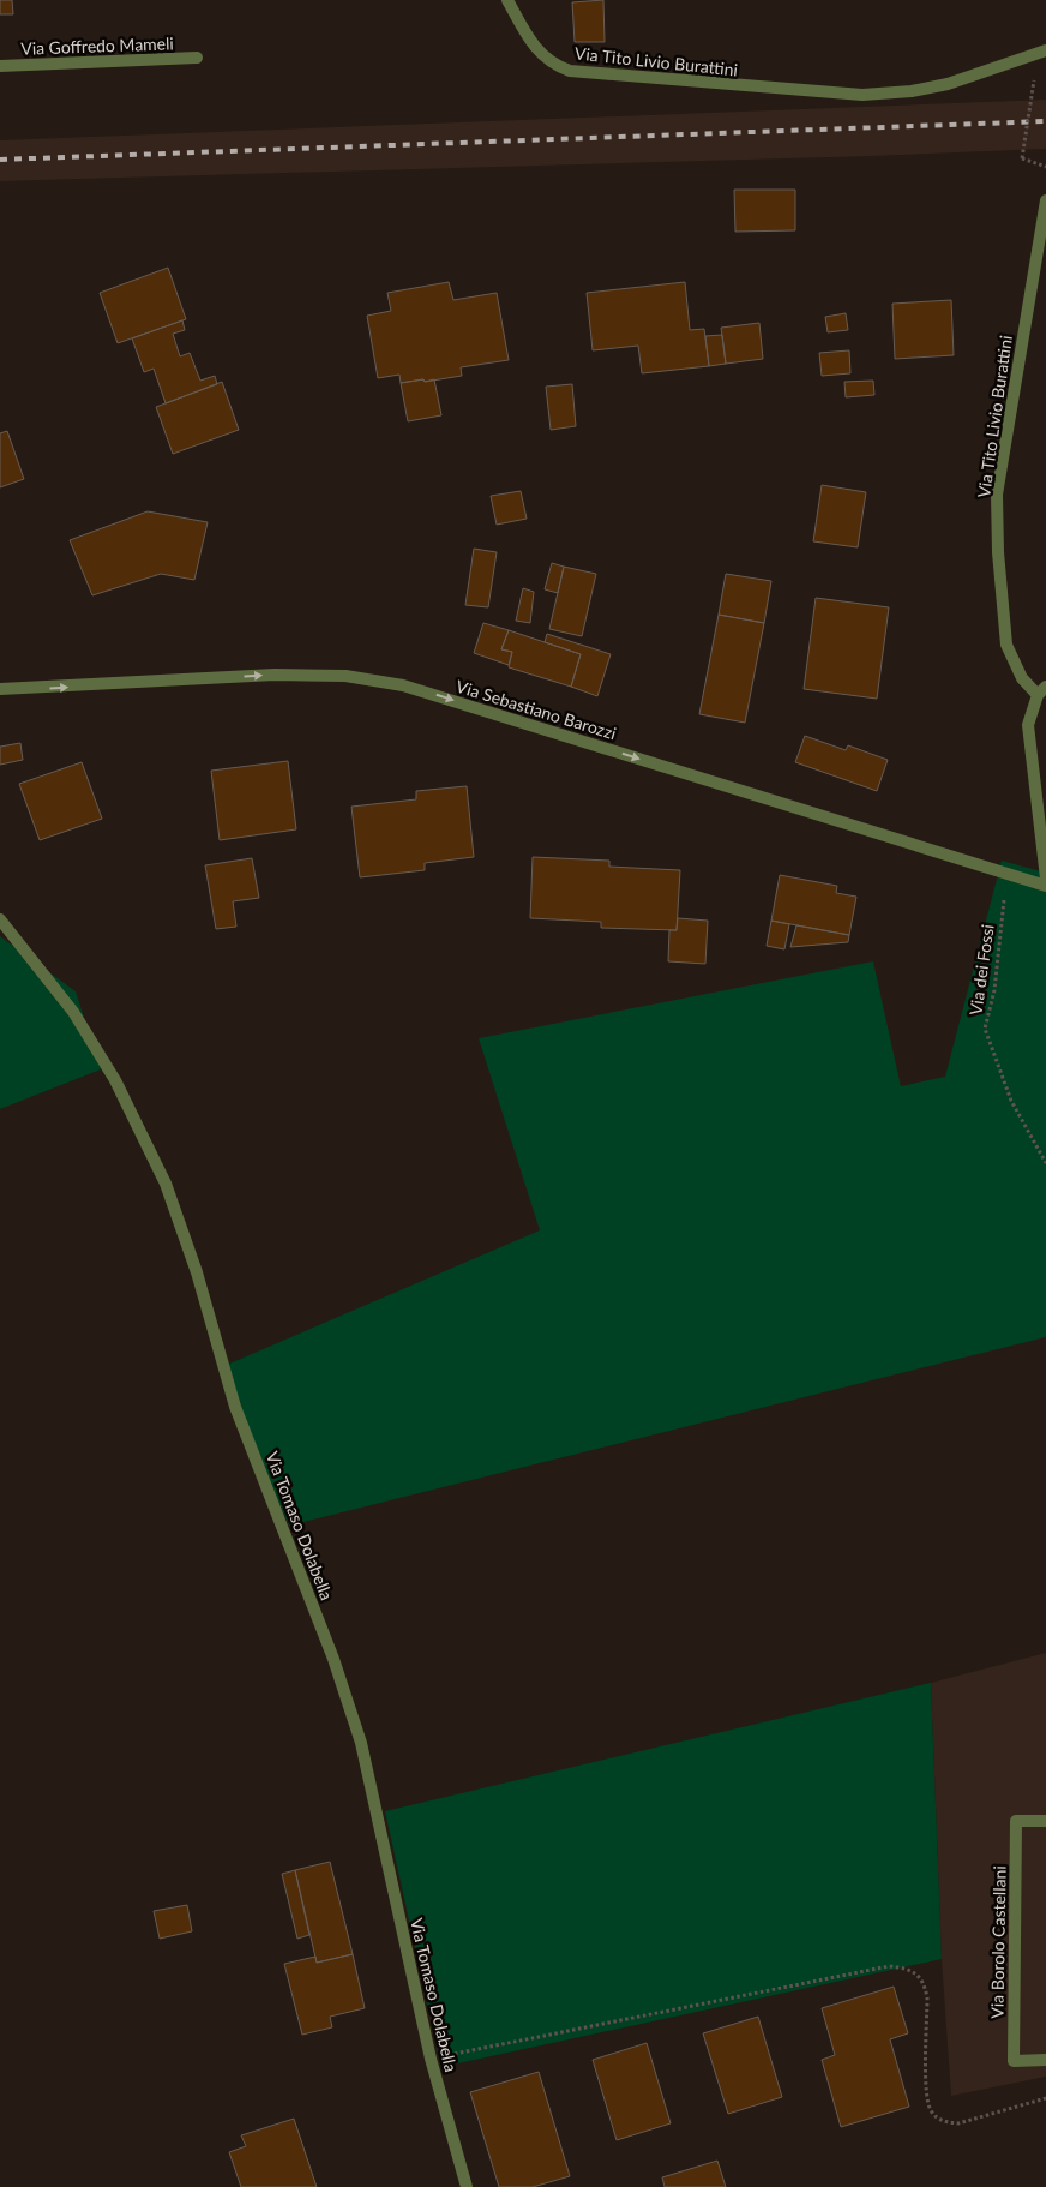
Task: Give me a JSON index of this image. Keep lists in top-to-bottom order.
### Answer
{
  "streets": {
    "street": [
      "Via Goffredo Mameli",
      "Via Tito Livio Burattini",
      "Via Sebastiano Barozzi",
      "Via Tomaso Dolabella",
      "Via Borolo Castellani"
    ],
    "path": ["Via dei Fossi"]
  },
  "crossings": [
    ["Via Sebastiano Barozzi", "Via dei Fossi"]
  ],
  "one_way": ["Via Sebastiano Barozzi"]
}
